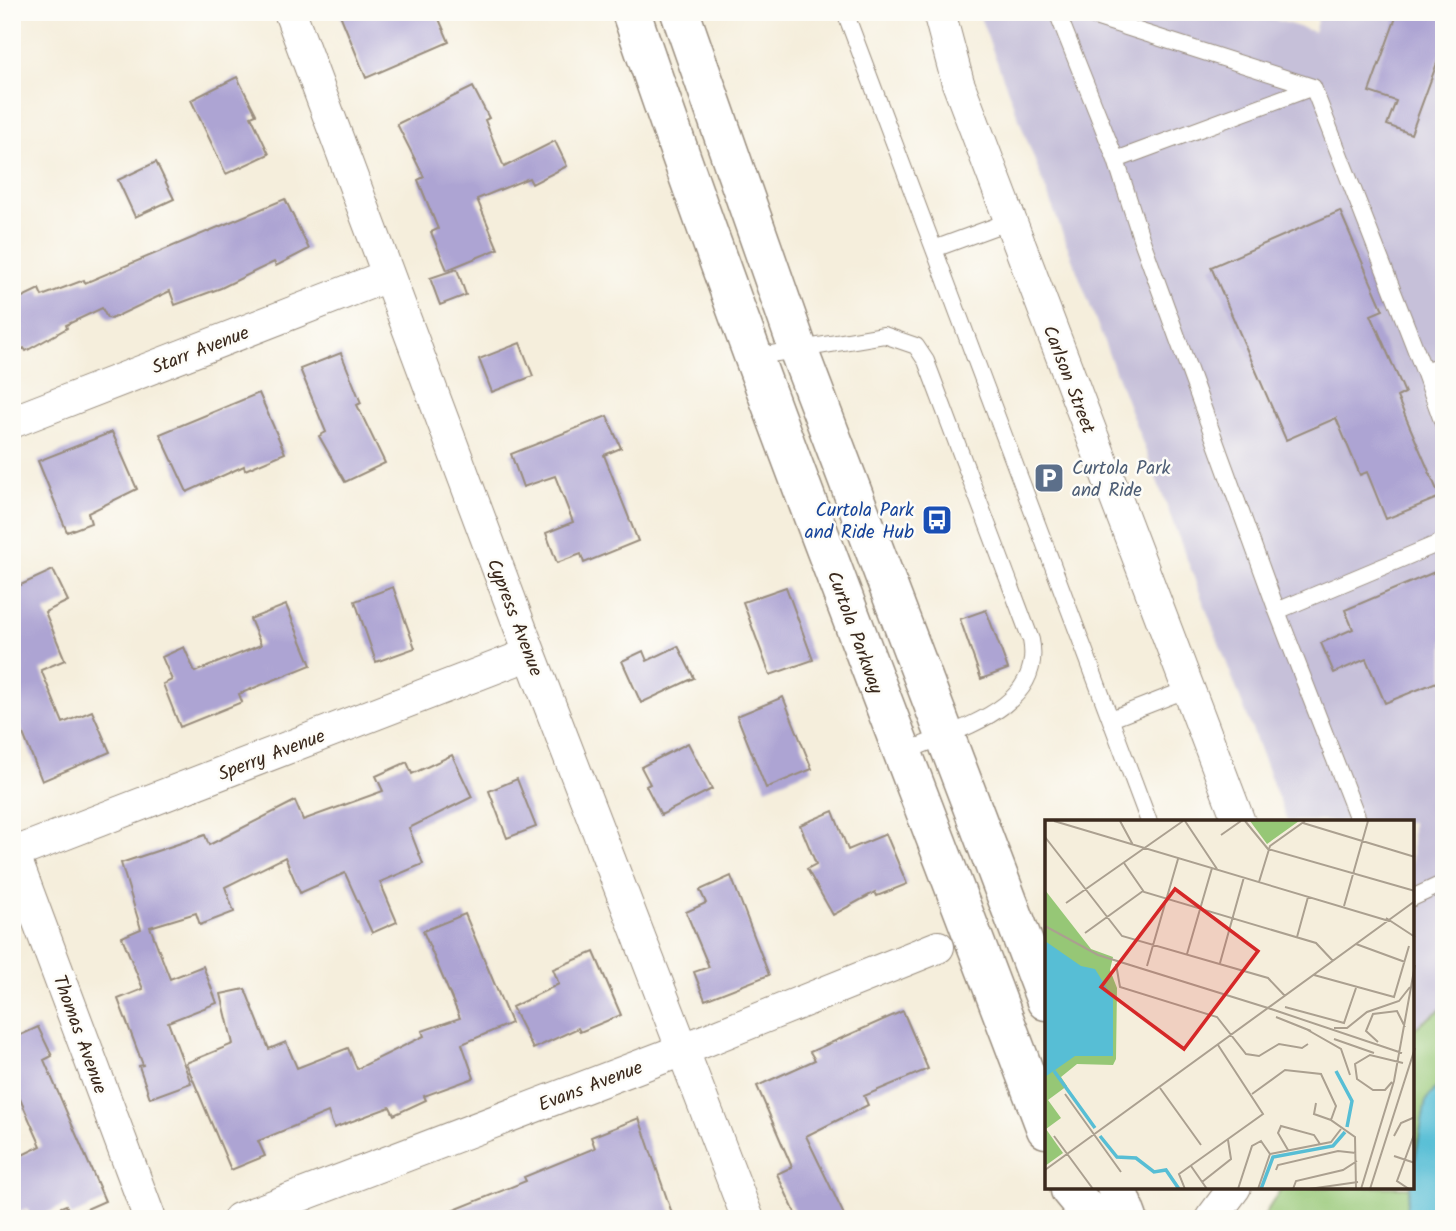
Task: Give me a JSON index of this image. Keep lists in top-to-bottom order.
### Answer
{
  "streets": {
    "main road": ["Curtola Parkway"],
    "street": [
      "Starr Avenue",
      "Carlson Street",
      "Cypress Avenue",
      "Sperry Avenue",
      "Thomas Avenue",
      "Evans Avenue"
    ]
  },
  "crossings": [
    ["Starr Avenue", "Cypress Avenue"],
    ["Cypress Avenue", "Sperry Avenue"],
    ["Cypress Avenue", "Evans Avenue"],
    ["Sperry Avenue", "Thomas Avenue"]
  ],
  "places": {
    "parking": ["Curtola Park and Ride"],
    "bus stop": ["Curtola Park and Ride Hub"]
  }
}
